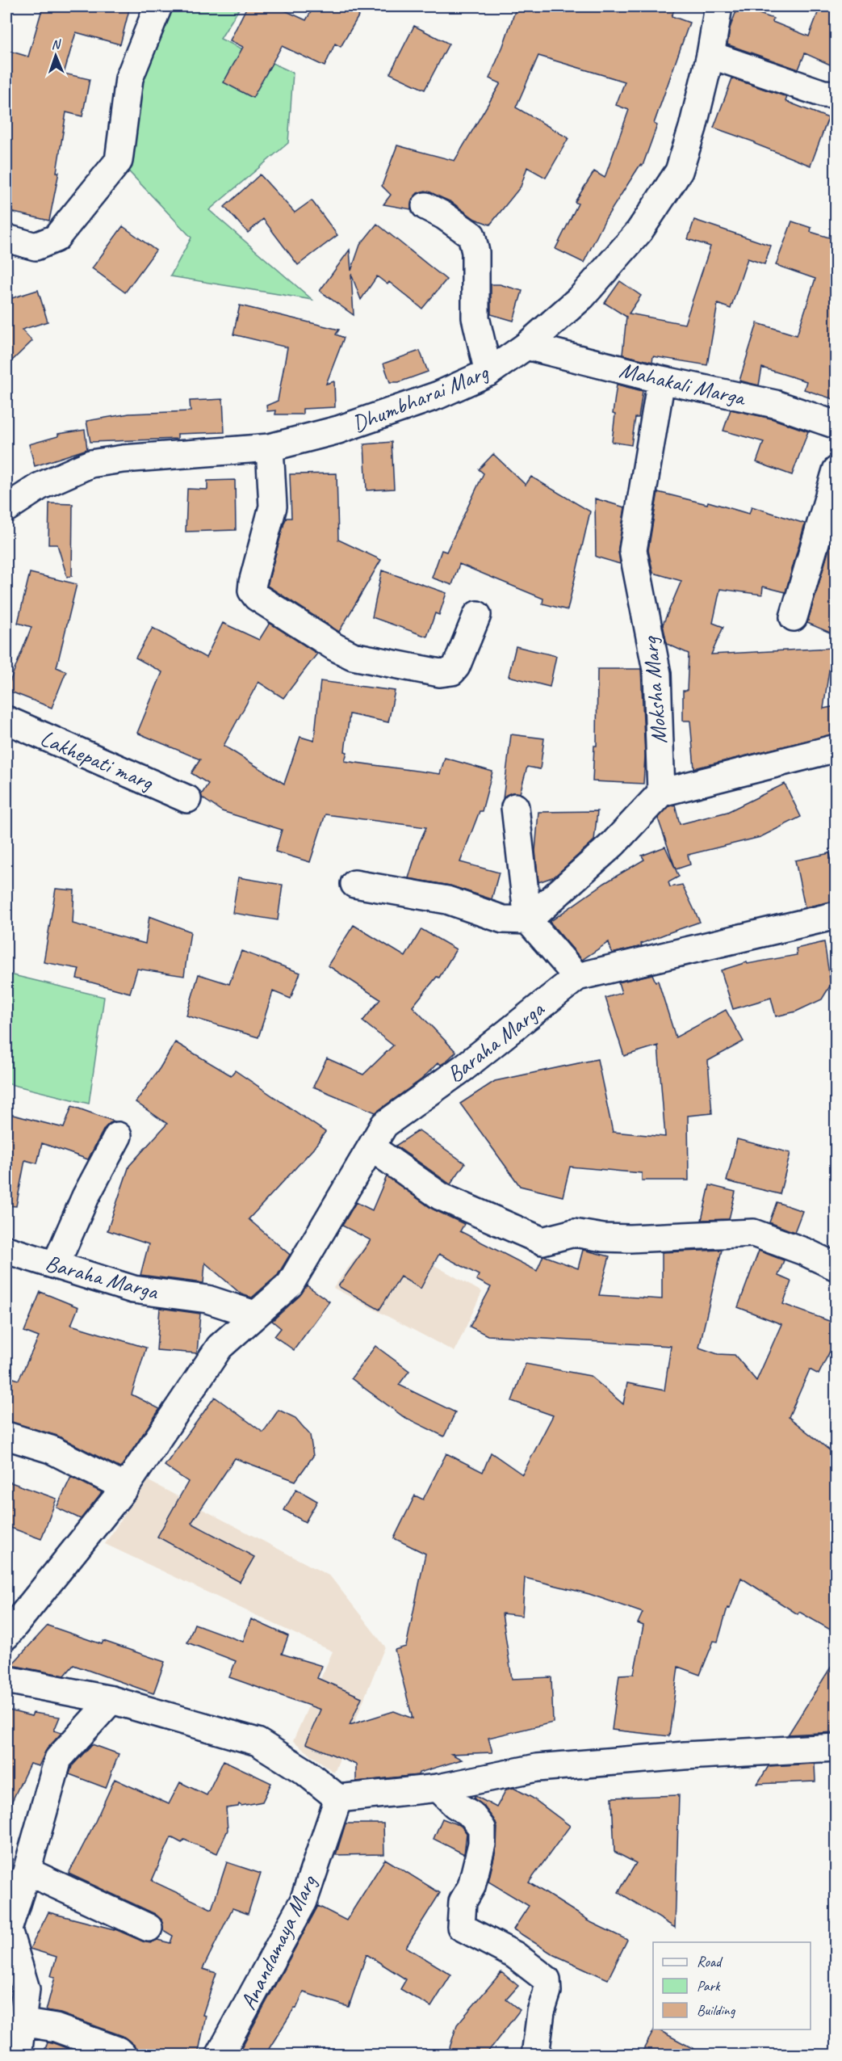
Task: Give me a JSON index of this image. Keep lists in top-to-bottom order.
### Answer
{
  "streets": {
    "street": [
      "Mahakali Marga",
      "Dhumbharai Marg",
      "Moksha Marg",
      "Lakhepati marg",
      "Baraha Marga",
      "Anandamaya Marg"
    ]
  },
  "crossings": [
    ["Mahakali Marga", "Dhumbharai Marg"],
    ["Mahakali Marga", "Moksha Marg"]
  ],
  "legend": ["Road", "Park", "Building"],
  "north": "top"
}
